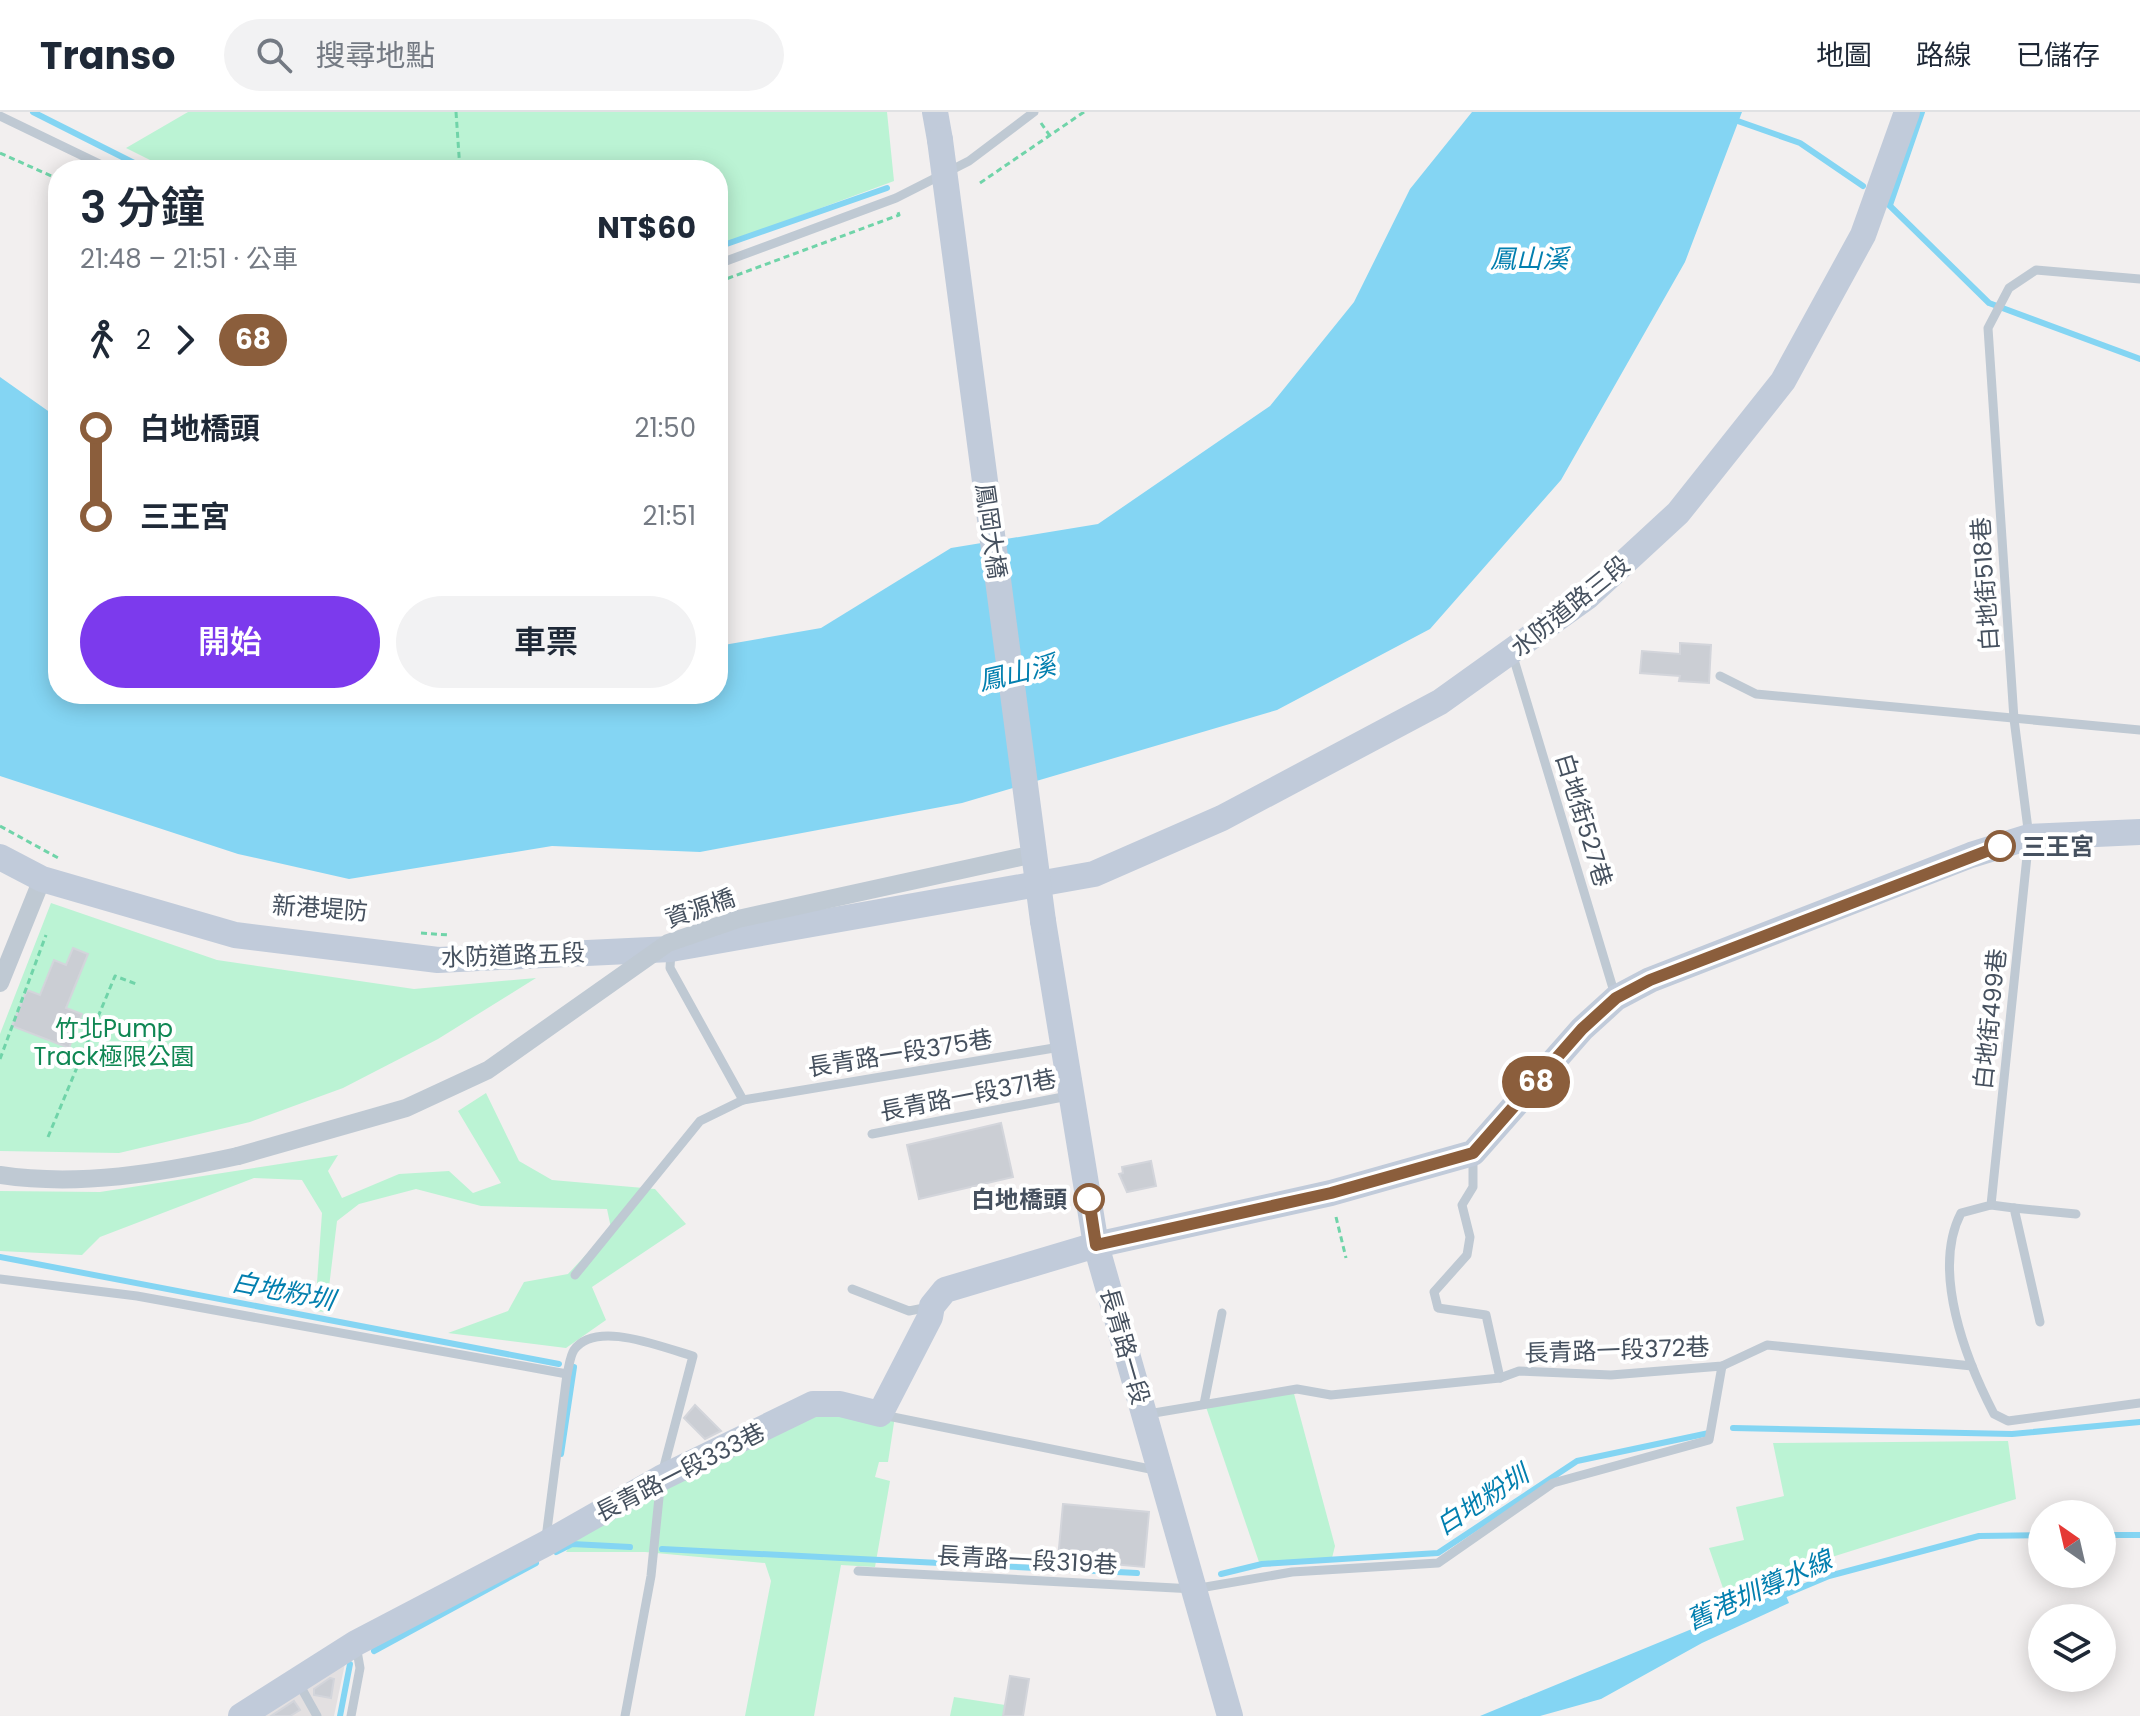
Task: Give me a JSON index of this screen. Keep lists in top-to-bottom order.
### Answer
{
  "streets": {
    "street": [
      "鳳岡大橋",
      "水防道路三段",
      "資源橋",
      "水防道路五段",
      "長青路一段",
      "長青路一段333巷"
    ],
    "lane": [
      "白地街518巷",
      "白地街527巷",
      "白地街499巷",
      "長青路一段375巷",
      "長青路一段371巷",
      "長青路一段372巷",
      "長青路一段319巷"
    ]
  },
  "crossings": [
    ["鳳岡大橋", "資源橋"],
    ["鳳岡大橋", "長青路一段"],
    ["白地街518巷", "白地街499巷"],
    ["水防道路三段", "白地街527巷"],
    ["水防道路三段", "水防道路五段"],
    ["長青路一段375巷", "長青路一段"],
    ["長青路一段371巷", "長青路一段"],
    ["長青路一段", "長青路一段372巷"],
    ["長青路一段", "長青路一段333巷"],
    ["長青路一段", "長青路一段319巷"],
    ["長青路一段372巷", "長青路一段319巷"]
  ],
  "water": ["鳳山溪", "白地粉圳", "舊港圳導水線"],
  "parks": ["竹北Pump Track極限公園"],
  "places": ["三王宮", "白地橋頭"],
  "lines": ["bus line 68"],
  "north": "top left",
  "page": {
    "header": "Transo",
    "search": "搜尋地點",
    "nav": ["地圖", "路線", "已儲存"],
    "on_map": "68",
    "heading": ["3 分鐘", "21:48 – 21:51 · 公車", "NT$60"],
    "legs": ["2", "68"],
    "list": [
      {
        "name": "白地橋頭",
        "value": "21:50"
      },
      {
        "name": "三王宮",
        "value": "21:51"
      }
    ],
    "buttons": ["開始", "車票"]
  }
}
